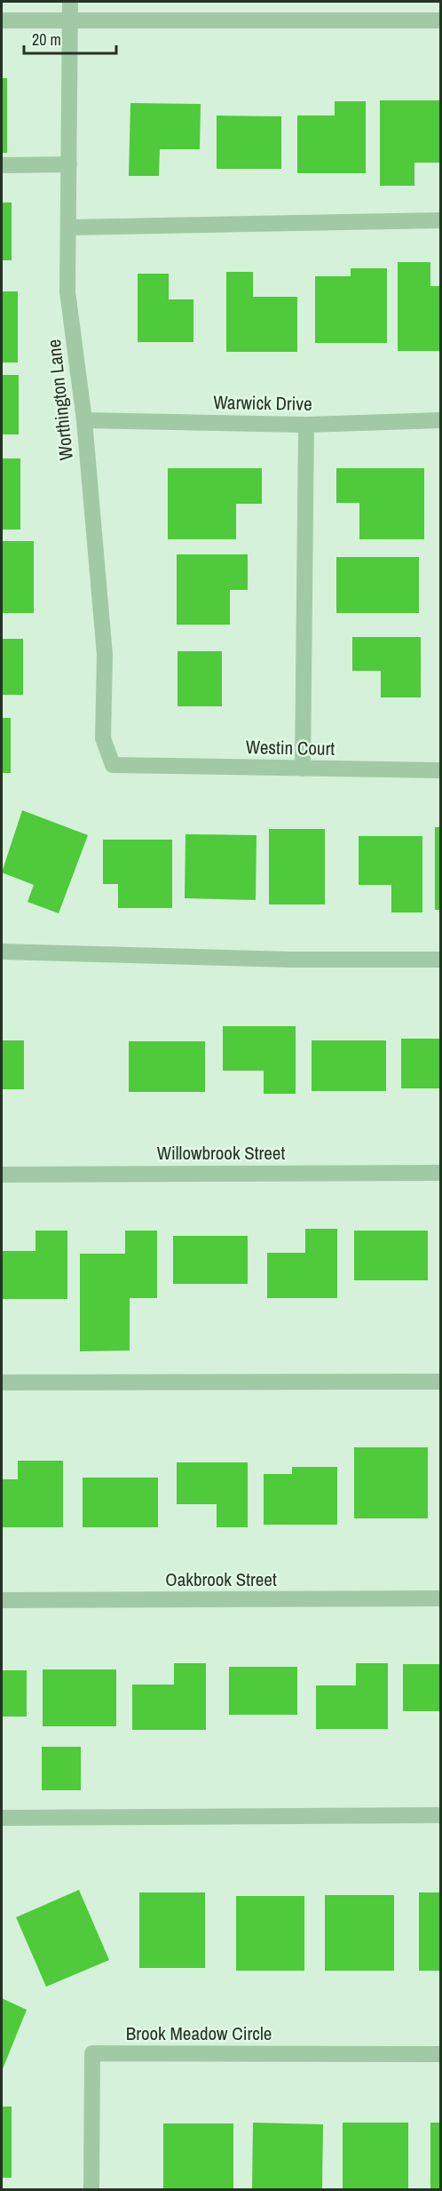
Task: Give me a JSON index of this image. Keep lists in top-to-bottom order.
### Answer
{
  "streets": {
    "street": [
      "Worthington Lane",
      "Warwick Drive",
      "Westin Court",
      "Willowbrook Street",
      "Oakbrook Street",
      "Brook Meadow Circle"
    ]
  },
  "crossings": [
    ["Worthington Lane", "Warwick Drive"],
    ["Worthington Lane", "Westin Court"]
  ],
  "scale_bar": "20 m"
}
